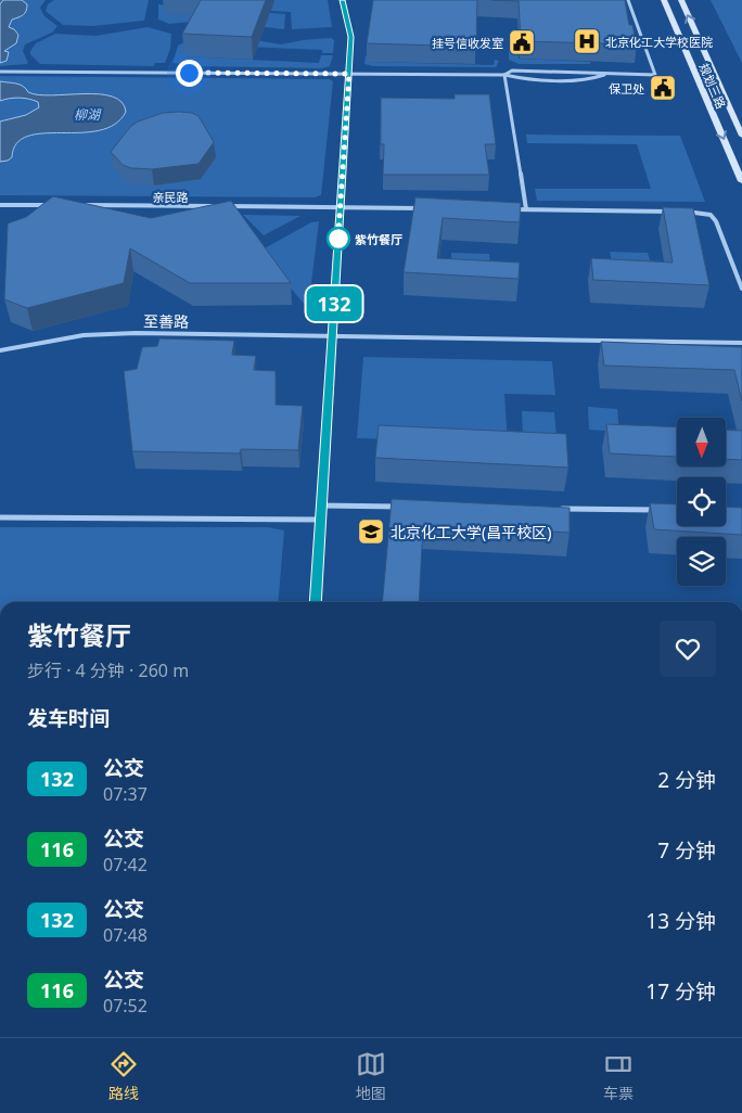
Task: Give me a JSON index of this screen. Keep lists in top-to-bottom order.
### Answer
{
  "streets": {
    "main road": ["规划三路"],
    "street": ["亲民路", "至善路"]
  },
  "water": ["柳湖"],
  "places": {
    "hospital": ["北京化工大学校医院"],
    "public building": ["挂号信收发室", "保卫处"],
    "other": ["紫竹餐厅"],
    "school or university": ["北京化工大学(昌平校区)"]
  },
  "lines": ["bus line 132"],
  "north": "bottom",
  "page": {
    "on_map": "132",
    "heading": [
      ["紫竹餐厅", "步行 · 4 分钟 · 260 m"],
      "发车时间"
    ],
    "list": [
      {
        "mark": "132",
        "name": "公交",
        "note": "07:37",
        "value": "2 分钟"
      },
      {
        "mark": "116",
        "name": "公交",
        "note": "07:42",
        "value": "7 分钟"
      },
      {
        "mark": "132",
        "name": "公交",
        "note": "07:48",
        "value": "13 分钟"
      },
      {
        "mark": "116",
        "name": "公交",
        "note": "07:52",
        "value": "17 分钟"
      }
    ],
    "tabs": ["路线", "地图", "车票"]
  }
}
